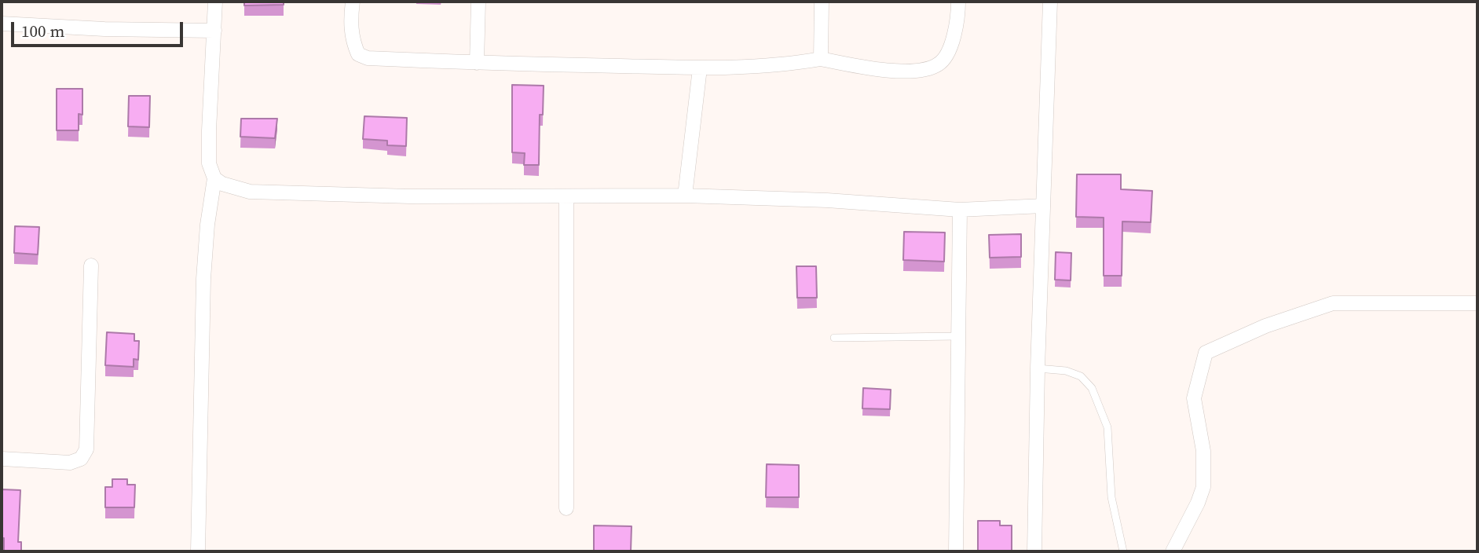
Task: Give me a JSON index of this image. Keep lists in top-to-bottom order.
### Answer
{
  "scale_bar": "100 m"
}
